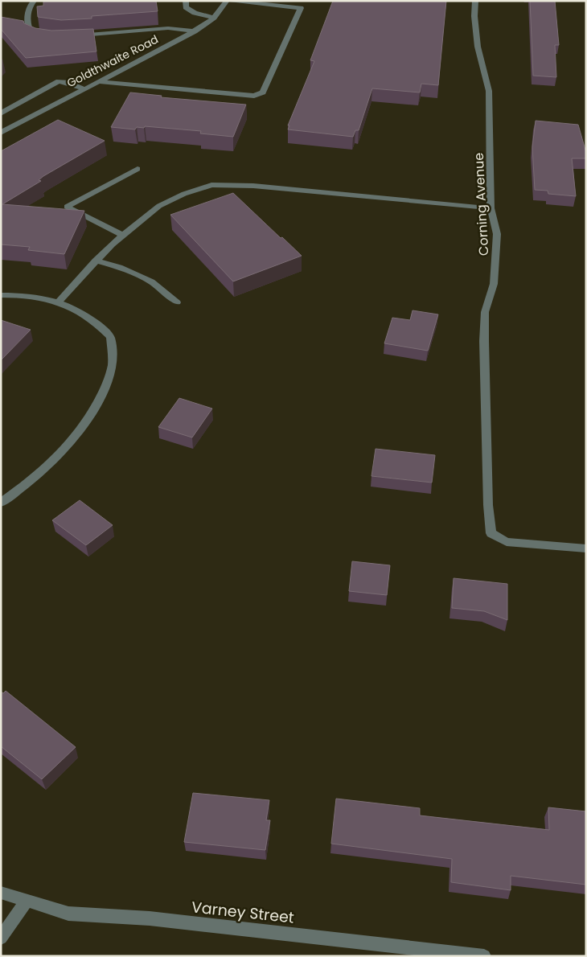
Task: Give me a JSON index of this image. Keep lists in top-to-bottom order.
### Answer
{
  "streets": {
    "street": ["Goldthwaite Road", "Corning Avenue", "Varney Street"]
  }
}
